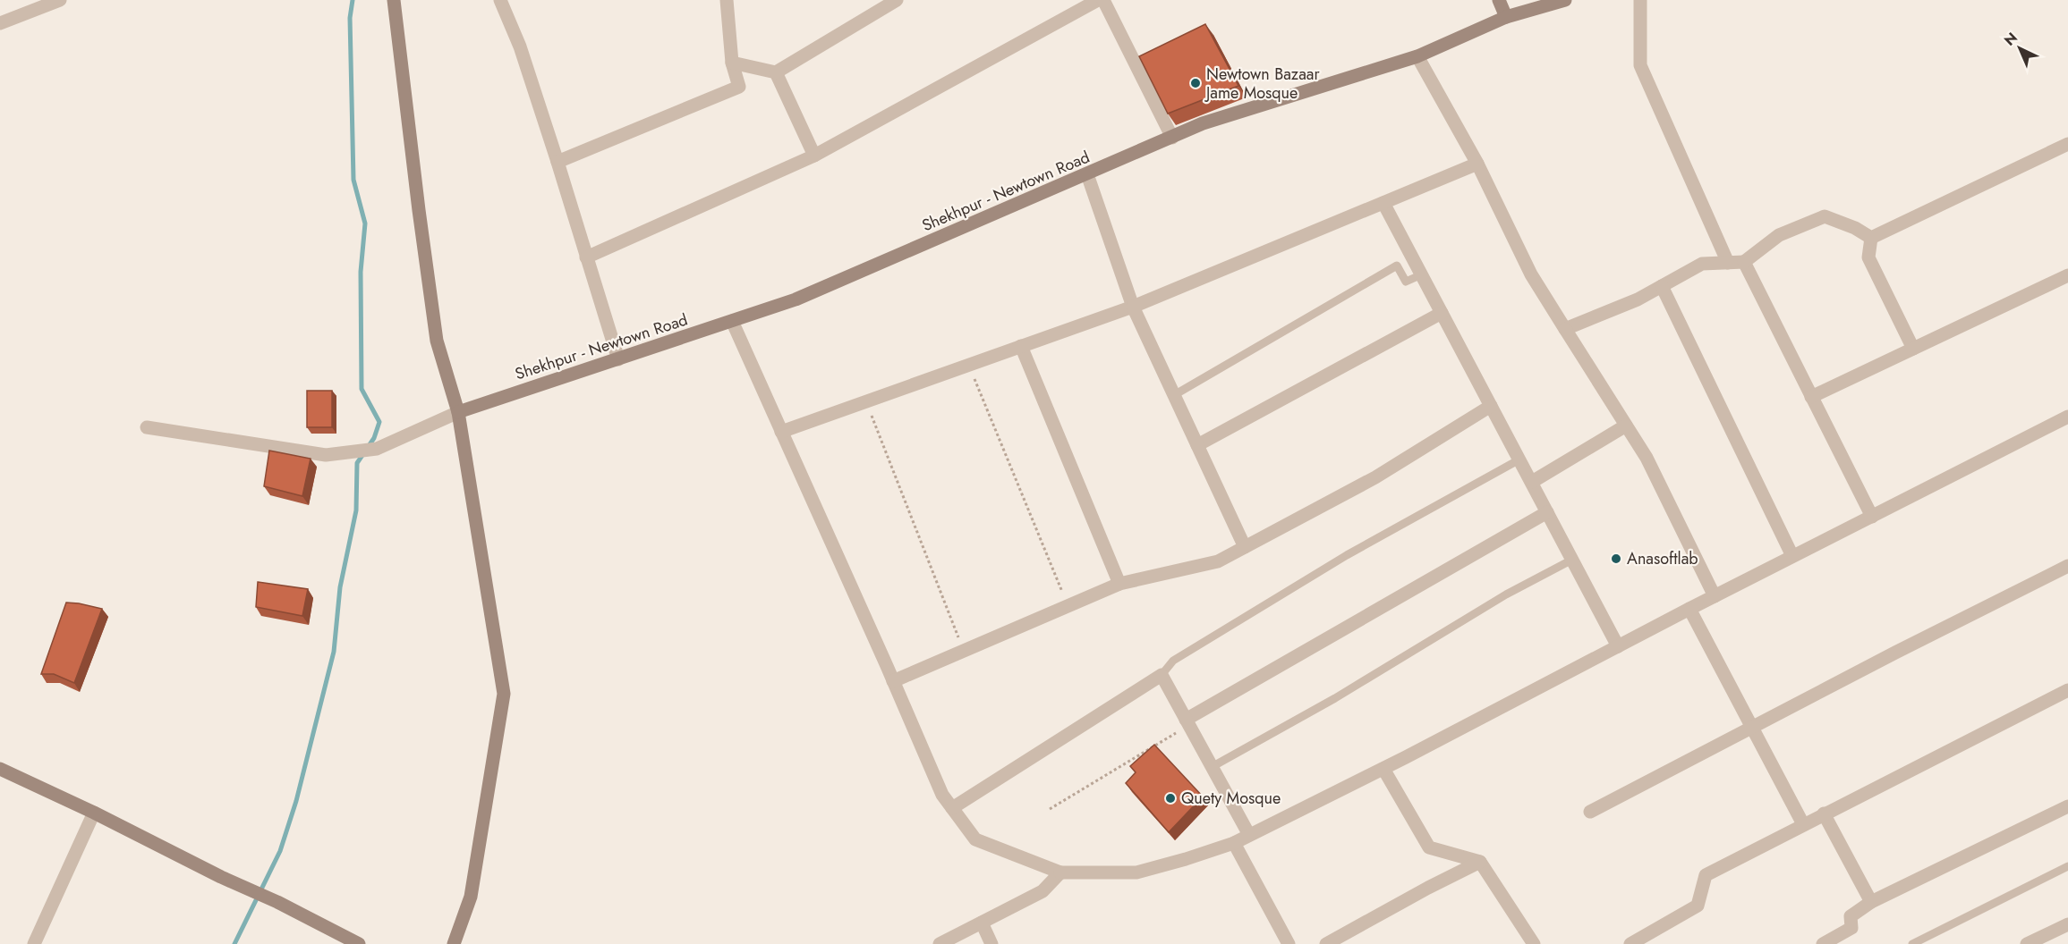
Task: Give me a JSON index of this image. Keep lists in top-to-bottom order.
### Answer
{
  "streets": {
    "street": ["Shekhpur - Newtown Road"]
  },
  "places": ["Newtown Bazaar Jame Mosque", "Anasoftlab", "Quety Mosque"],
  "north": "top left"
}
